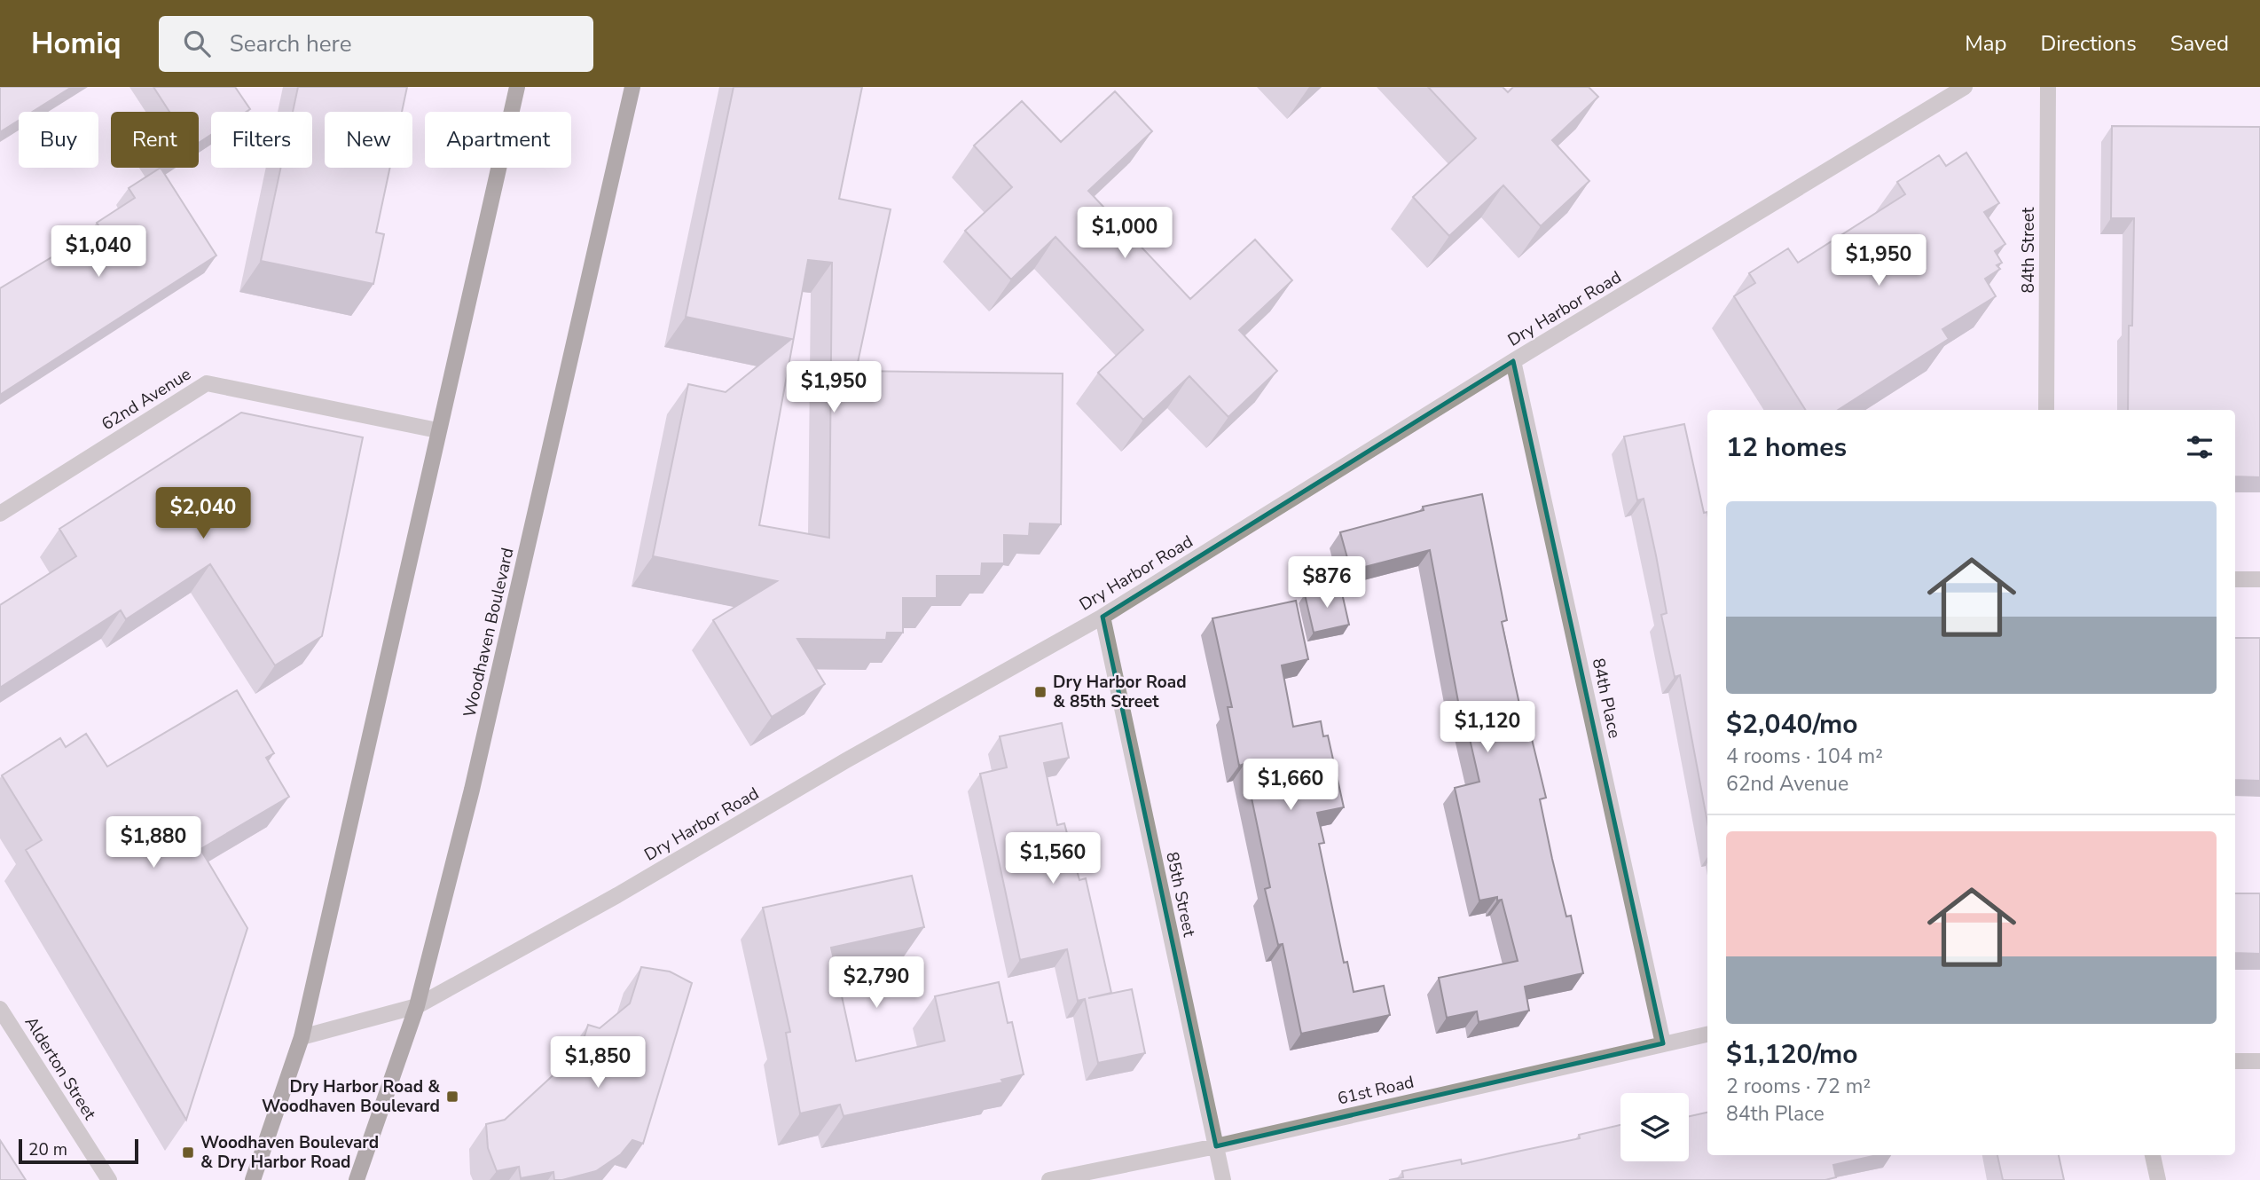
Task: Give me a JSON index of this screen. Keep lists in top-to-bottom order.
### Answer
{
  "streets": {
    "main road": ["Woodhaven Boulevard"],
    "street": [
      "84th Street",
      "Dry Harbor Road",
      "62nd Avenue",
      "84th Place",
      "85th Street",
      "Alderton Street",
      "61st Road"
    ]
  },
  "crossings": [
    ["Dry Harbor Road", "Woodhaven Boulevard"],
    ["Dry Harbor Road", "84th Place"],
    ["Dry Harbor Road", "85th Street"],
    ["84th Place", "61st Road"],
    ["85th Street", "61st Road"]
  ],
  "places": {
    "transit": ["Dry Harbor Road & 85th Street", "Dry Harbor Road & Woodhaven Boulevard", "Woodhaven Boulevard & Dry Harbor Road"]
  },
  "scale_bar": "20 m",
  "page": {
    "header": "Homiq",
    "search": "Search here",
    "nav": ["Map", "Directions", "Saved"],
    "chip": [
      "Buy",
      "Rent",
      "Filters",
      "New",
      "Apartment"
    ],
    "price": [
      "$1,000",
      "$1,040",
      "$1,950",
      "$1,950",
      "$2,040",
      "$876",
      "$1,120",
      "$1,660",
      "$1,880",
      "$1,560",
      "$2,790",
      "$1,850"
    ],
    "heading": "12 homes",
    "list": [
      {
        "name": "$2,040/mo",
        "note": "4 rooms · 104 m² · 62nd Avenue"
      },
      {
        "name": "$1,120/mo",
        "note": "2 rooms · 72 m² · 84th Place"
      }
    ],
    "scale": "20 m"
  }
}
